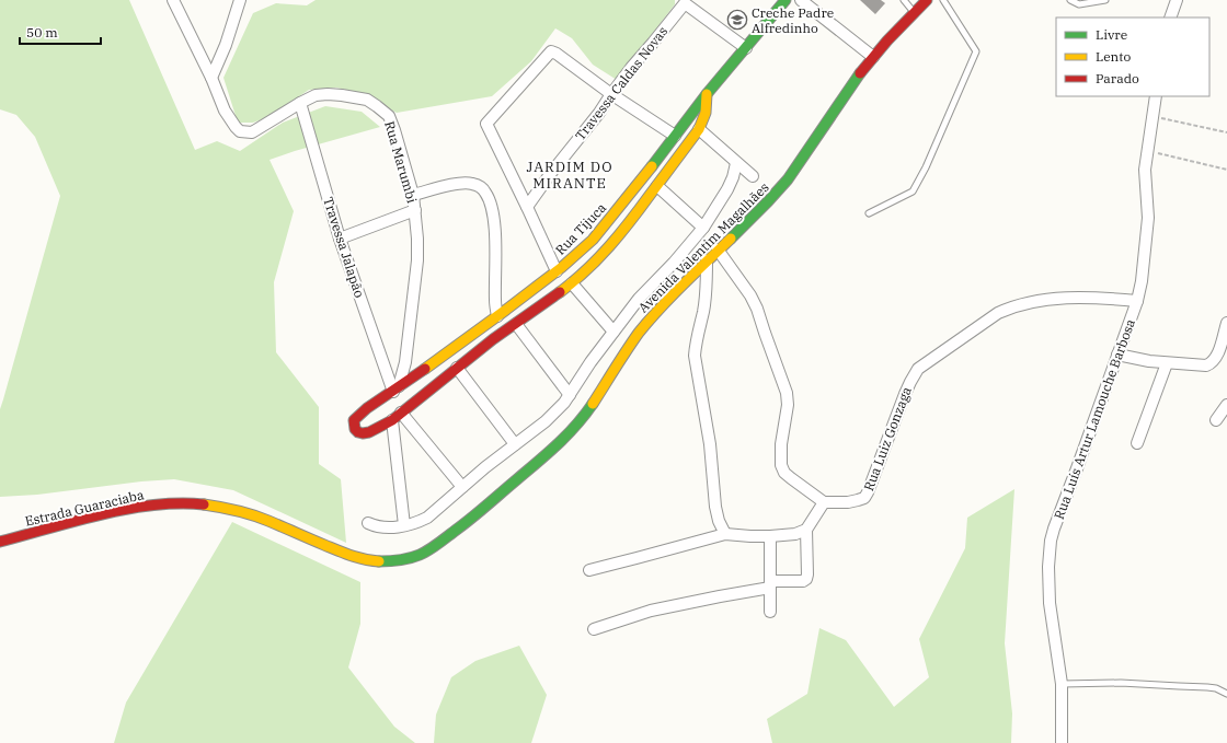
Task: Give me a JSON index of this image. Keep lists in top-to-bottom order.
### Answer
{
  "streets": {
    "main road": ["Rua Tijuca", "Avenida Valentim Magalhães", "Estrada Guaraciaba"],
    "street": [
      "Travessa Caldas Novas",
      "Rua Marumbi",
      "Travessa Jalapão",
      "Rua Luís Artur Lamouche Barbosa",
      "Rua Luiz Gonzaga"
    ]
  },
  "crossings": [
    ["Travessa Caldas Novas", "Rua Tijuca"],
    ["Rua Marumbi", "Rua Tijuca"],
    ["Rua Marumbi", "Travessa Jalapão"],
    ["Rua Tijuca", "Travessa Jalapão"],
    ["Avenida Valentim Magalhães", "Estrada Guaraciaba"],
    ["Rua Luís Artur Lamouche Barbosa", "Rua Luiz Gonzaga"]
  ],
  "districts": ["JARDIM DO MIRANTE"],
  "places": {
    "school or university": ["Creche Padre Alfredinho"]
  },
  "legend": ["Livre", "Lento", "Parado"],
  "scale_bar": "50 m"
}
